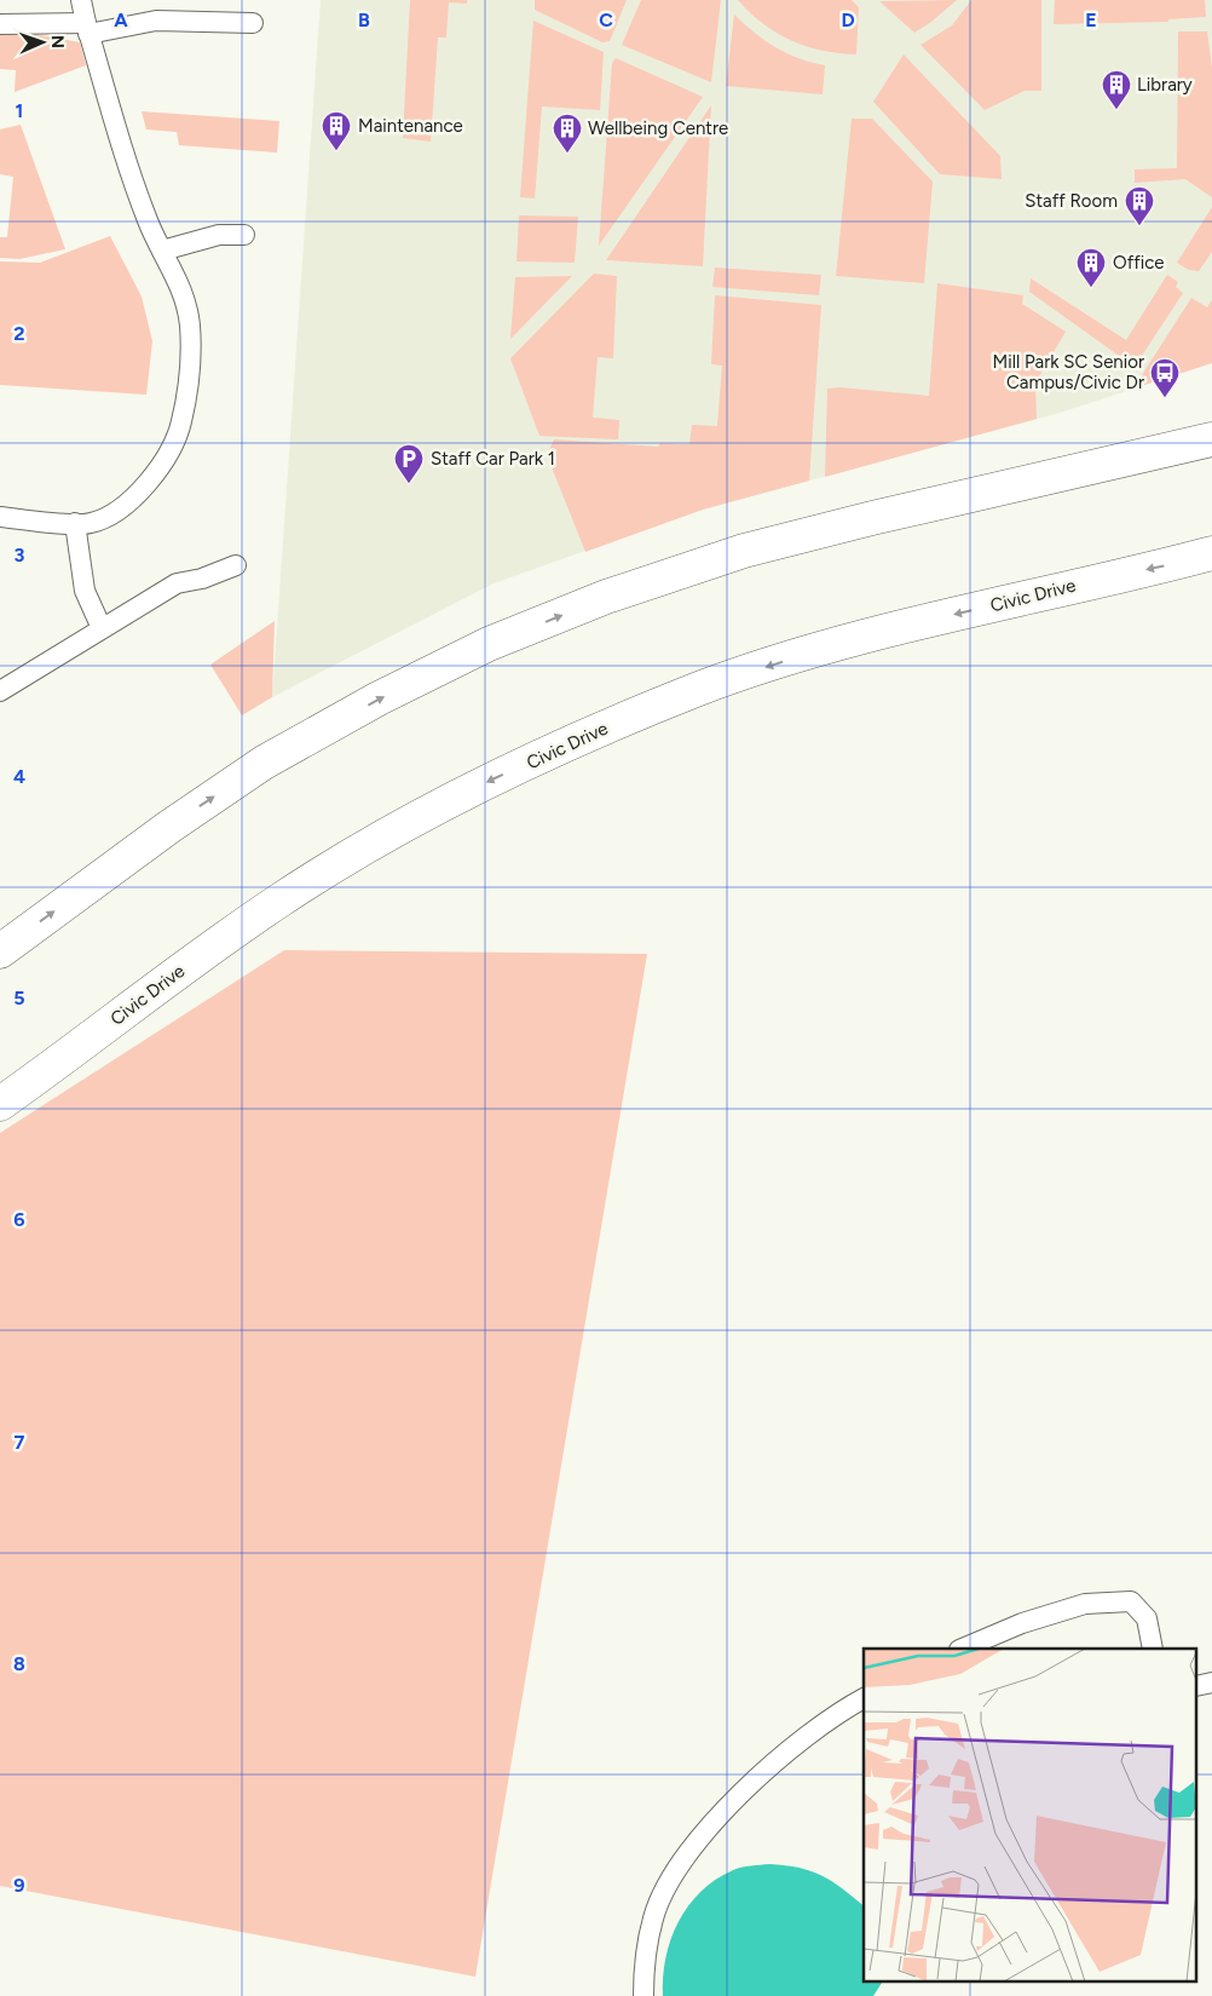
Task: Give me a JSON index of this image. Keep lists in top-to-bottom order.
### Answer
{
  "streets": {
    "main road": ["Civic Drive"]
  },
  "places": {
    "building": [
      "Library",
      "Maintenance",
      "Wellbeing Centre",
      "Staff Room",
      "Office"
    ],
    "bus stop": ["Mill Park SC Senior Campus/Civic Dr"],
    "parking": ["Staff Car Park 1"]
  },
  "north": "right",
  "grid": {
    "columns": [
      "A",
      "B",
      "C",
      "D",
      "E"
    ],
    "rows": [
      "1",
      "2",
      "3",
      "4",
      "5",
      "6",
      "7",
      "8",
      "9"
    ]
  }
}
